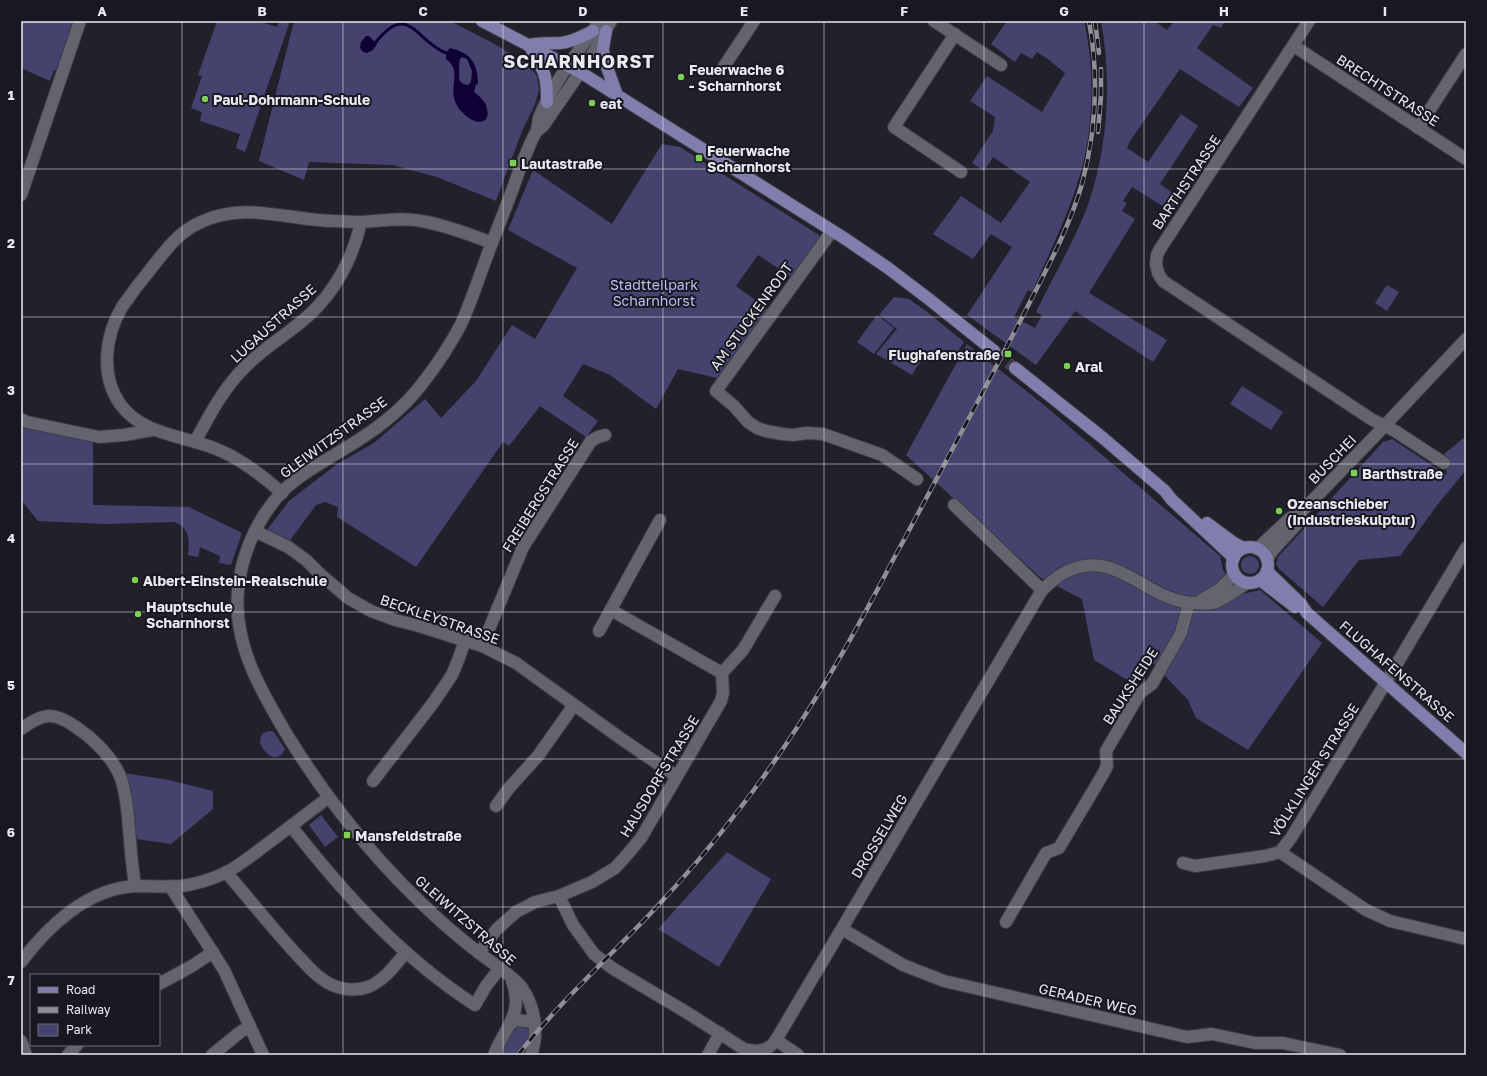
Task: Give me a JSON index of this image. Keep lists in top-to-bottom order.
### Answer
{
  "streets": {
    "main road": ["FLUGHAFENSTRASSE"],
    "street": [
      "BRECHTSTRASSE",
      "BARTHSTRASSE",
      "AM STUCKENRODT",
      "LUGAUSTRASSE",
      "GLEIWITZSTRASSE",
      "BUSCHEI",
      "FREIBERGSTRASSE",
      "BECKLEYSTRASSE",
      "BAUKSHEIDE",
      "VÖLKLINGER STRASSE",
      "HAUSDORFSTRASSE",
      "DROSSELWEG",
      "GERADER WEG"
    ]
  },
  "crossings": [
    ["BRECHTSTRASSE", "BARTHSTRASSE"],
    ["BARTHSTRASSE", "BUSCHEI"],
    ["GLEIWITZSTRASSE", "BECKLEYSTRASSE"],
    ["GLEIWITZSTRASSE", "HAUSDORFSTRASSE"],
    ["BUSCHEI", "FLUGHAFENSTRASSE"],
    ["BUSCHEI", "DROSSELWEG"],
    ["FREIBERGSTRASSE", "BECKLEYSTRASSE"],
    ["BECKLEYSTRASSE", "HAUSDORFSTRASSE"],
    ["FLUGHAFENSTRASSE", "VÖLKLINGER STRASSE"],
    ["FLUGHAFENSTRASSE", "DROSSELWEG"],
    ["BAUKSHEIDE", "DROSSELWEG"],
    ["HAUSDORFSTRASSE", "DROSSELWEG"],
    ["DROSSELWEG", "GERADER WEG"]
  ],
  "districts": ["SCHARNHORST"],
  "parks": ["Stadtteilpark Scharnhorst"],
  "places": {
    "other": [
      "Feuerwache 6 - Scharnhorst",
      "Paul-Dohrmann-Schule",
      "eat",
      "Aral",
      "Ozeanschieber (Industrieskulptur)",
      "Albert-Einstein-Realschule",
      "Hauptschule Scharnhorst"
    ],
    "transit": [
      "Feuerwache Scharnhorst",
      "Lautastraße",
      "Flughafenstraße",
      "Barthstraße",
      "Mansfeldstraße"
    ]
  },
  "legend": ["Road", "Railway", "Park"],
  "grid": {
    "columns": [
      "A",
      "B",
      "C",
      "D",
      "E",
      "F",
      "G",
      "H",
      "I"
    ],
    "rows": [
      "1",
      "2",
      "3",
      "4",
      "5",
      "6",
      "7"
    ]
  }
}
